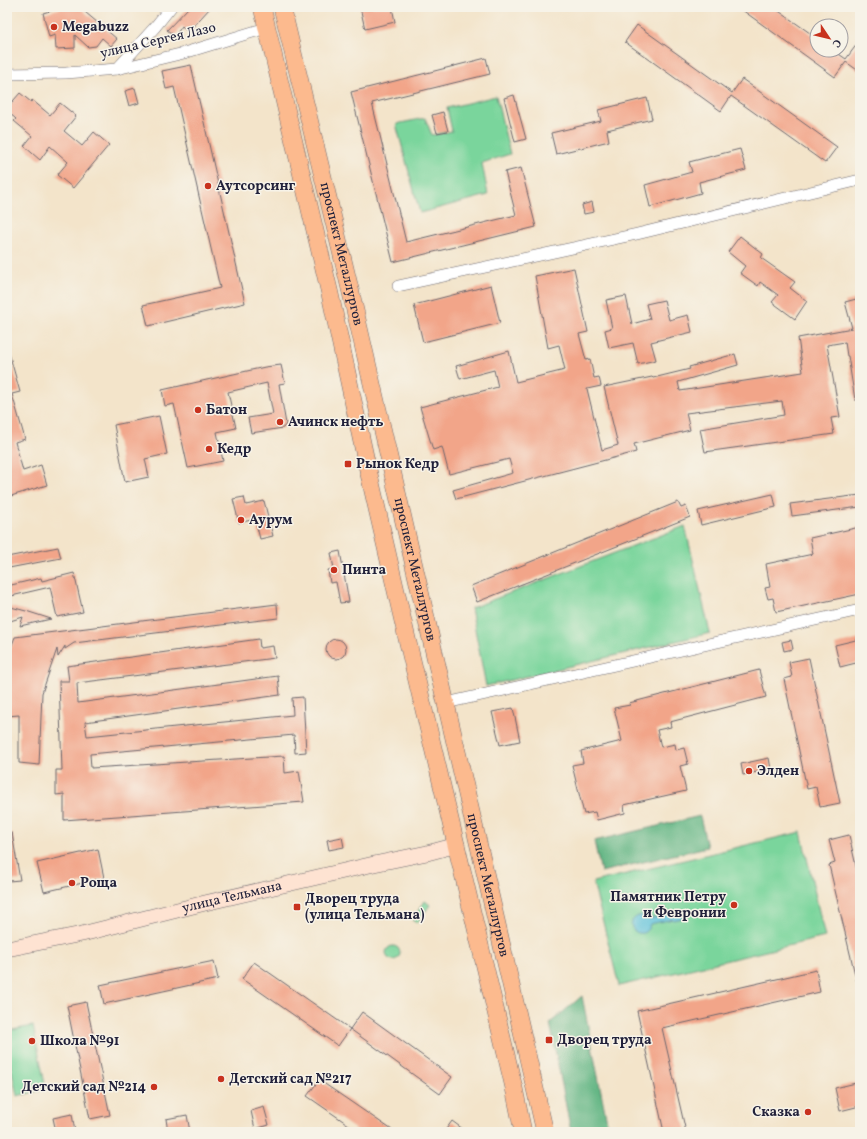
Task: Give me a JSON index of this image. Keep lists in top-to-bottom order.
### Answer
{
  "streets": {
    "main road": ["проспект Металлургов", "улица Тельмана"],
    "street": ["улица Сергея Лазо"]
  },
  "crossings": [
    ["улица Сергея Лазо", "проспект Металлургов"],
    ["проспект Металлургов", "улица Тельмана"]
  ],
  "places": {
    "other": [
      "Megabuzz",
      "Аутсорсинг",
      "Батон",
      "Ачинск нефть",
      "Кедр",
      "Аурум",
      "Пинта",
      "Элден",
      "Роща",
      "Памятник Петру и Февронии",
      "Школа №91",
      "Детский сад №217",
      "Детский сад №214",
      "Сказка"
    ],
    "transit": ["Рынок Кедр", "Дворец труда (улица Тельмана)", "Дворец труда"]
  },
  "north": "bottom right"
}
